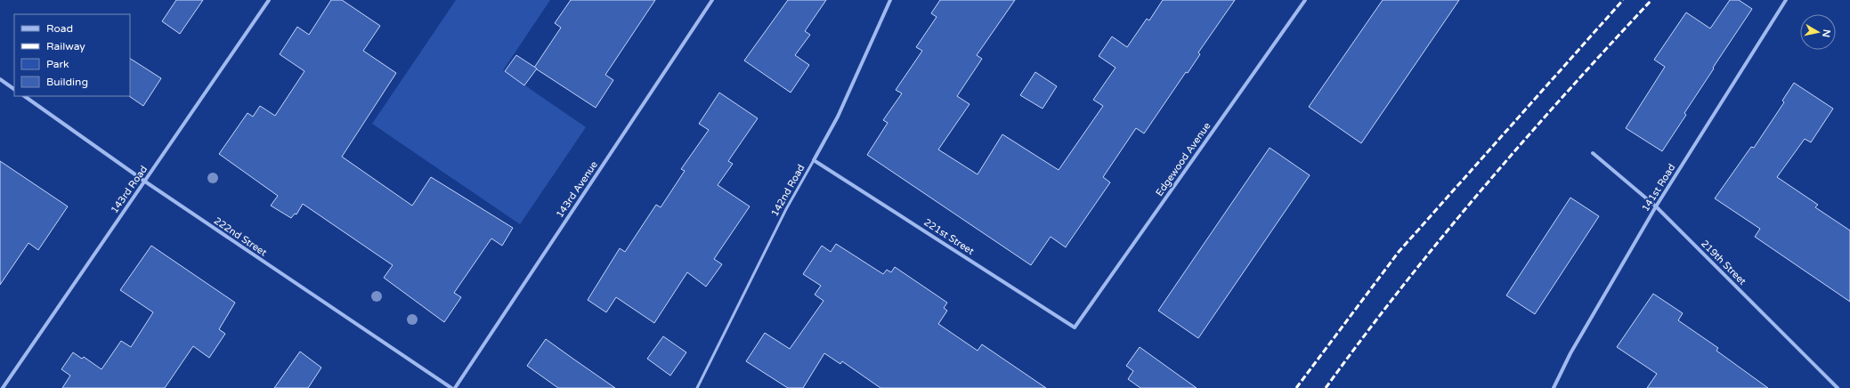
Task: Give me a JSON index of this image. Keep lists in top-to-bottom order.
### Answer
{
  "streets": {
    "street": [
      "Edgewood Avenue",
      "141st Road",
      "143rd Road",
      "143rd Avenue",
      "142nd Road",
      "222nd Street",
      "221st Street",
      "219th Street"
    ]
  },
  "crossings": [
    ["Edgewood Avenue", "221st Street"],
    ["141st Road", "219th Street"],
    ["143rd Road", "222nd Street"],
    ["142nd Road", "221st Street"]
  ],
  "legend": [
    "Road",
    "Railway",
    "Park",
    "Building"
  ],
  "north": "right"
}
